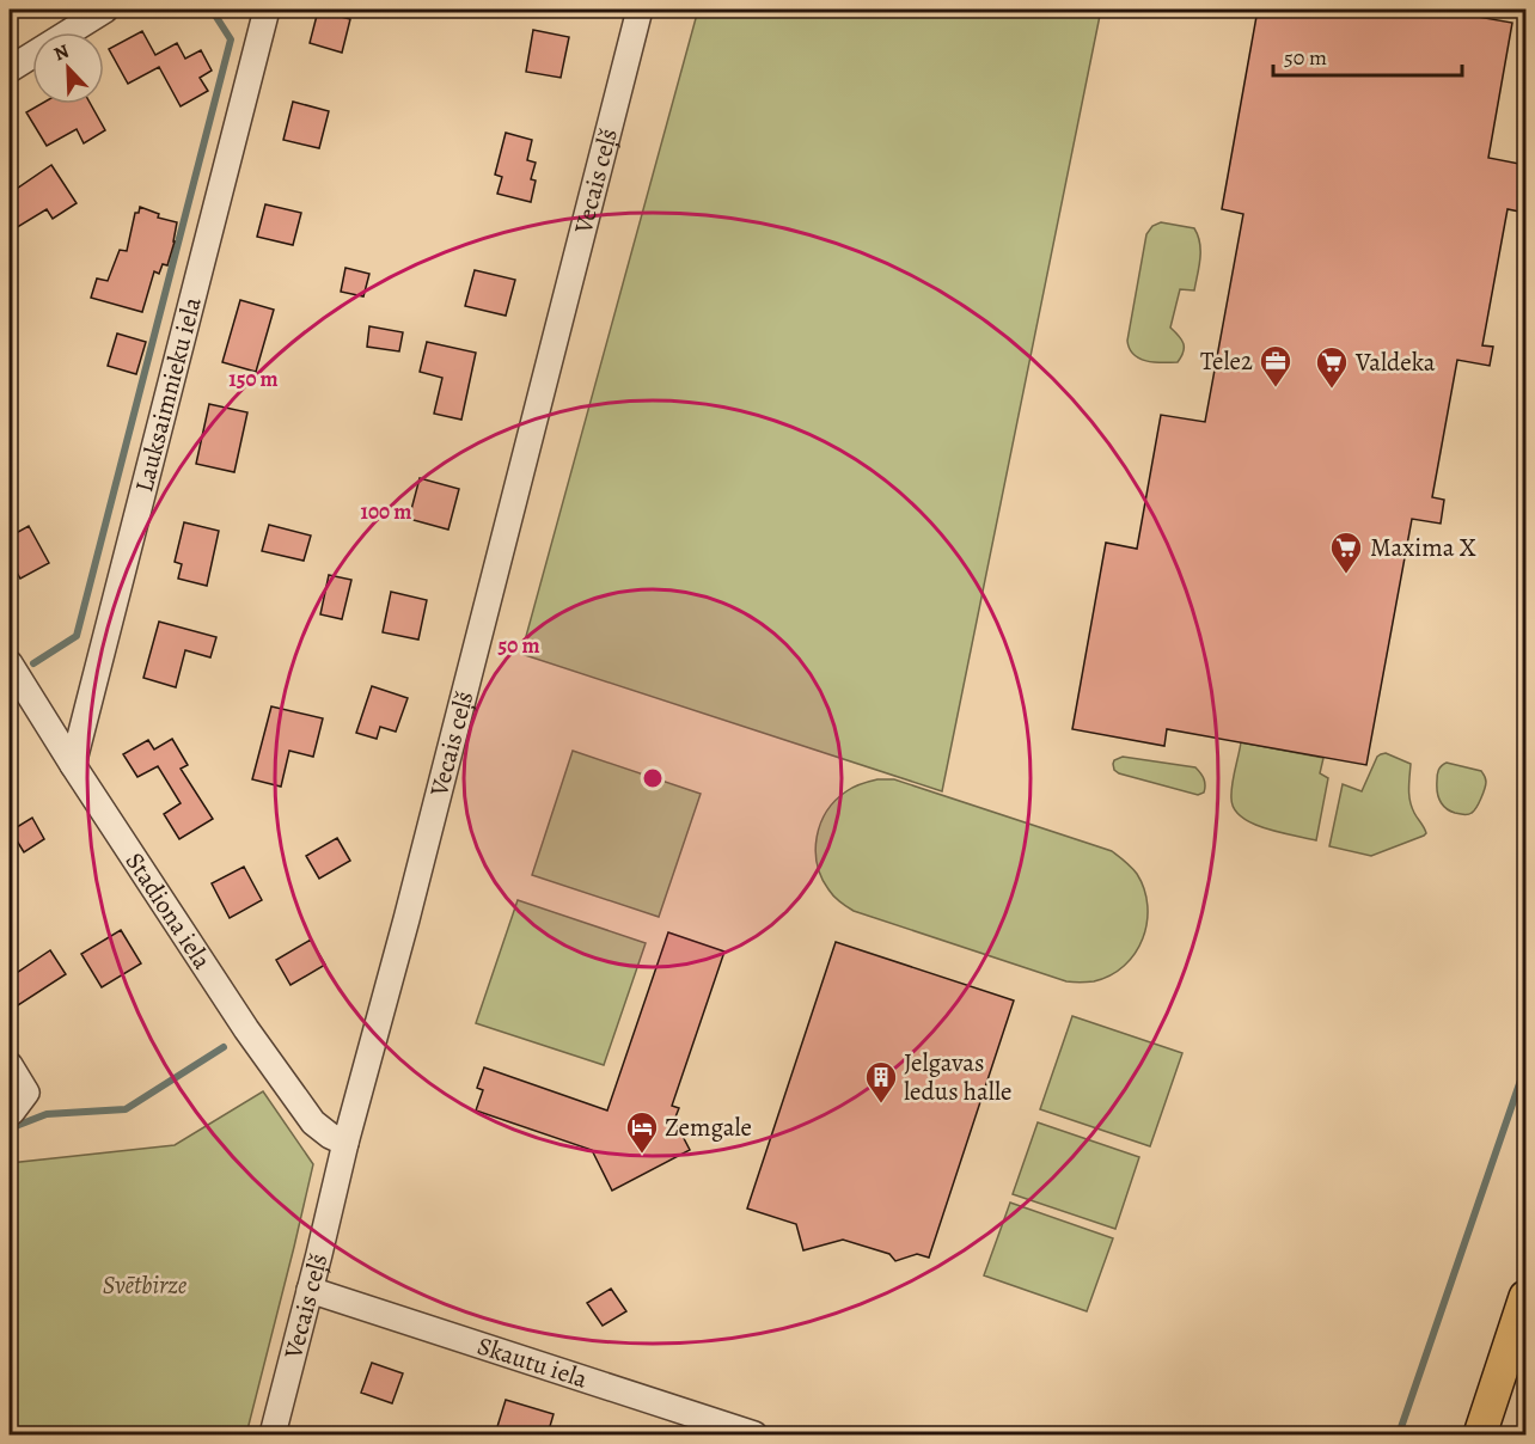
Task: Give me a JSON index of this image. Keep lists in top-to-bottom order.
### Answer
{
  "streets": {
    "street": [
      "Vecais ceļš",
      "Lauksaimnieku iela",
      "Stadiona iela",
      "Skautu iela"
    ]
  },
  "crossings": [
    ["Vecais ceļš", "Stadiona iela"],
    ["Vecais ceļš", "Skautu iela"],
    ["Lauksaimnieku iela", "Stadiona iela"]
  ],
  "parks": ["Svētbirze"],
  "places": {
    "office": ["Tele2"],
    "supermarket": ["Valdeka", "Maxima X"],
    "building": ["Jelgavas ledus halle"],
    "hotel": ["Zemgale"]
  },
  "scale_bar": "50 m",
  "north": "top left",
  "rings": ["150 m", "100 m", "50 m"]
}
